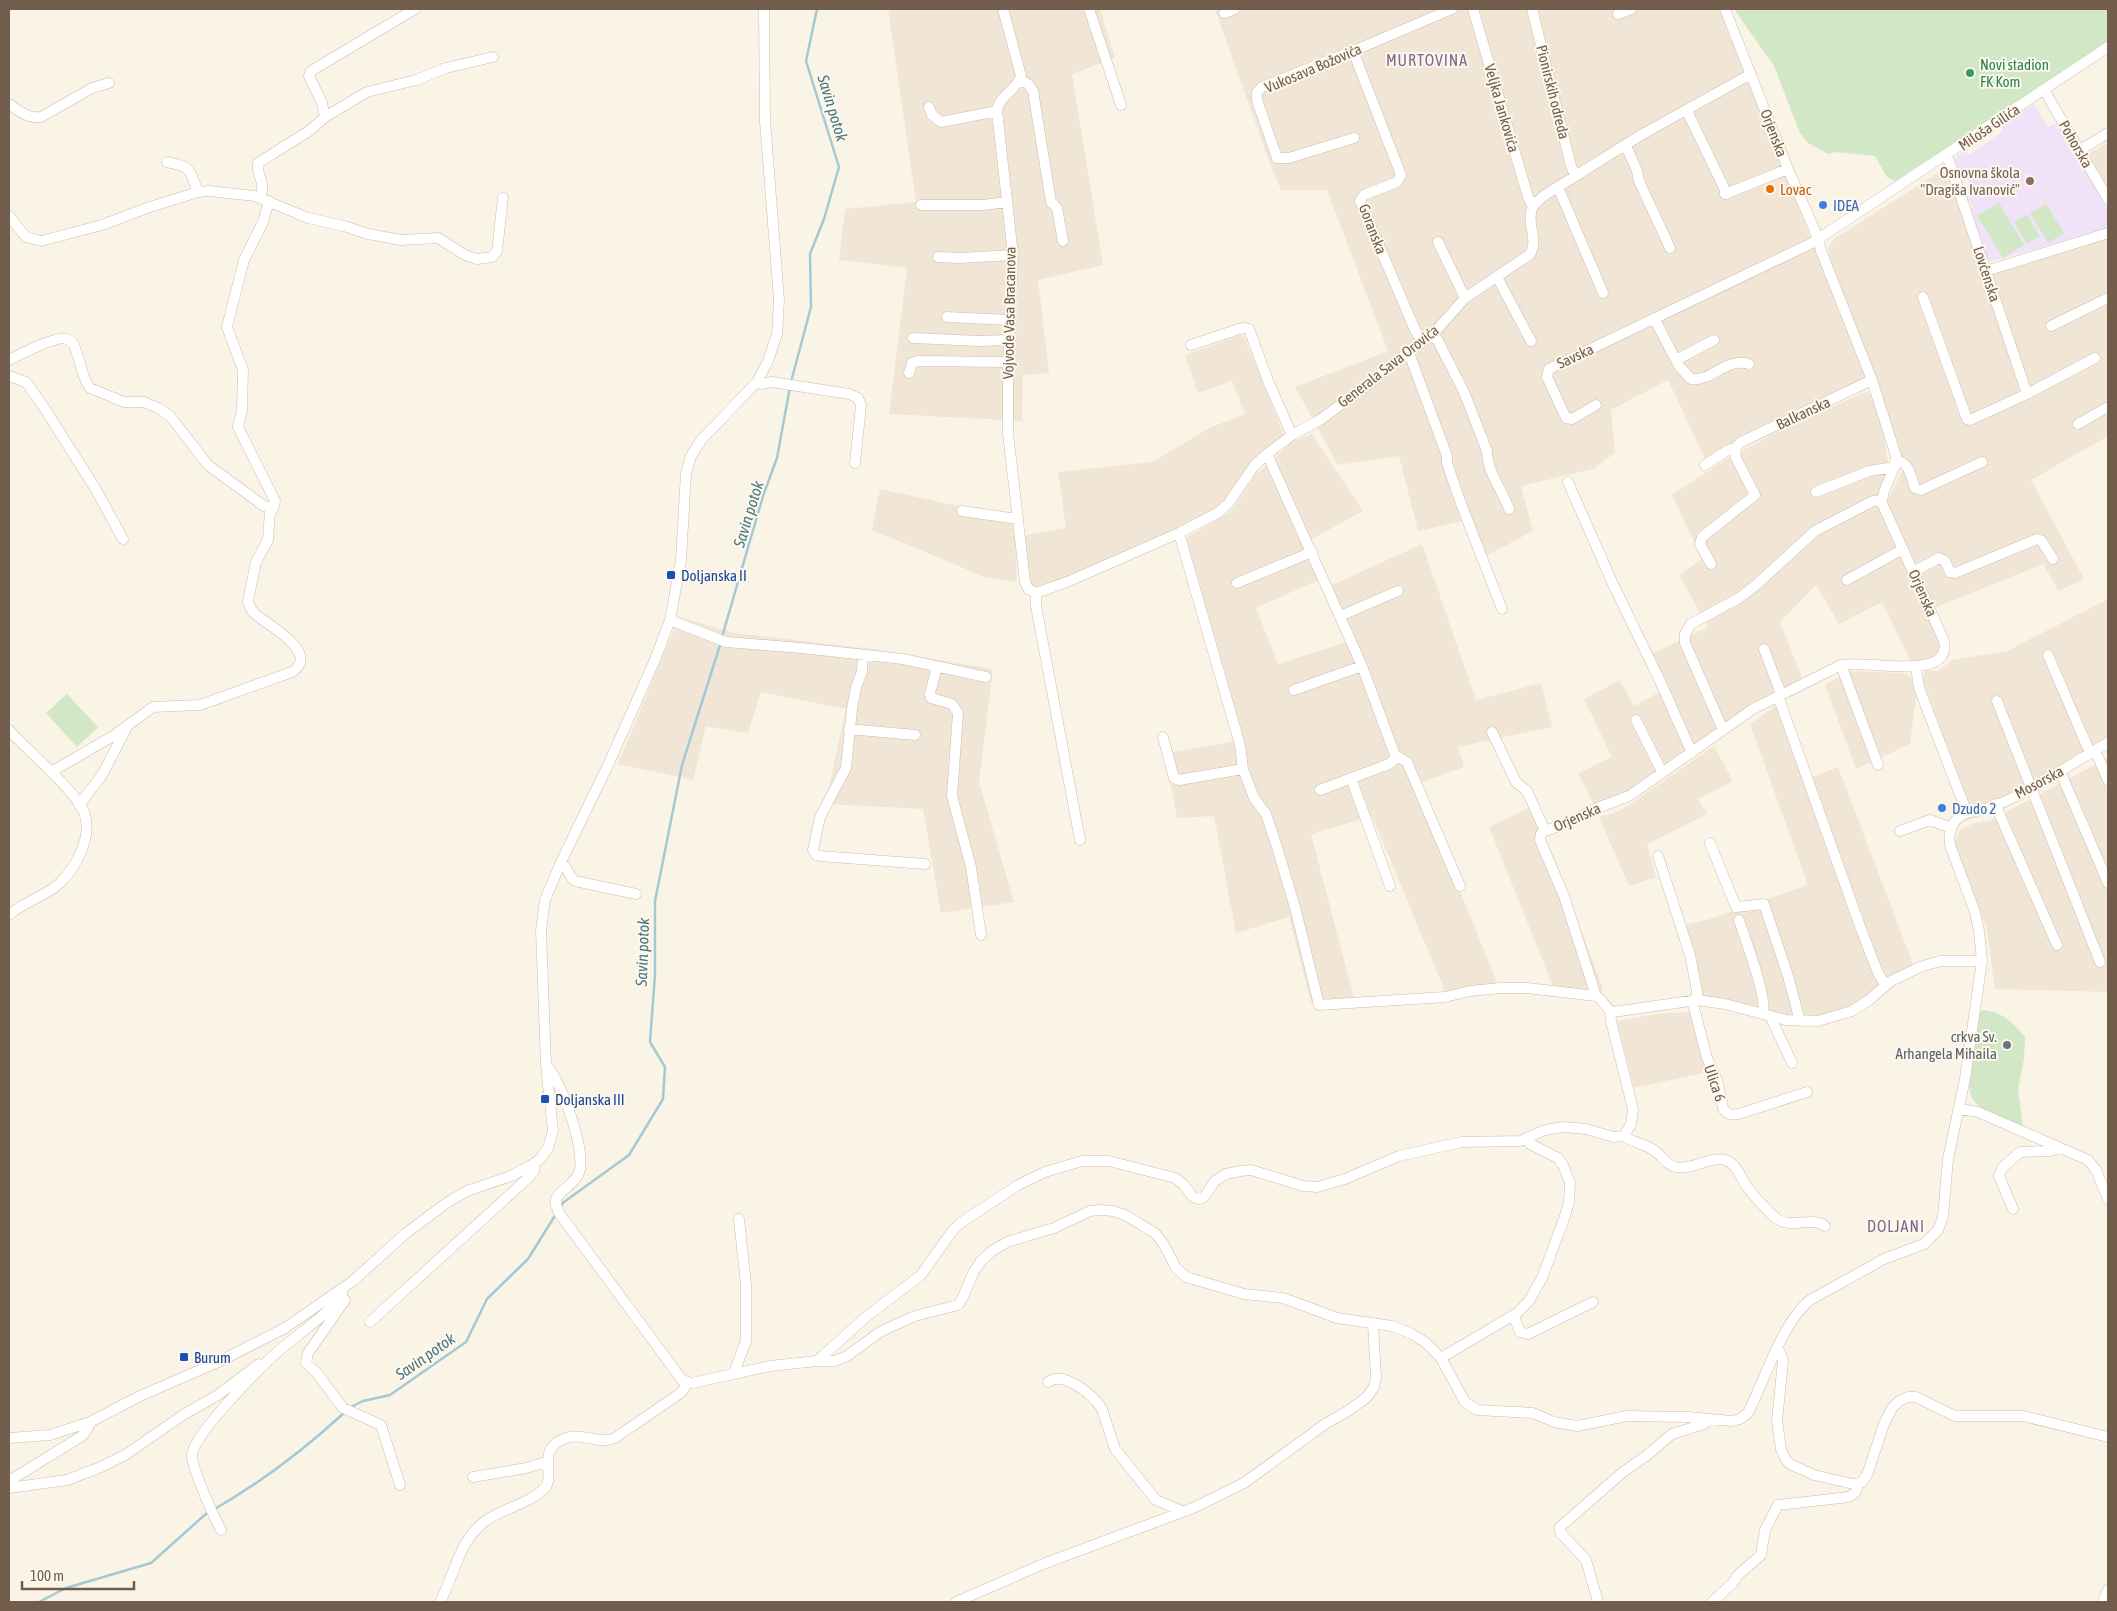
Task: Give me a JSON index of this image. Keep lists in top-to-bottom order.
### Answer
{
  "streets": {
    "street": [
      "Vukosava Božovića",
      "Pionirskih odreda",
      "Veljka Jankovića",
      "Miloša Gilića",
      "Orjenska",
      "Pohorska",
      "Goranska",
      "Lovćenska",
      "Vojvode Vasa Bracanova",
      "Savska",
      "Generala Sava Orovića",
      "Balkanska",
      "Mosorska",
      "Ulica 6"
    ]
  },
  "crossings": [
    ["Vukosava Božovića", "Goranska"],
    ["Veljka Jankovića", "Generala Sava Orovića"],
    ["Miloša Gilića", "Orjenska"],
    ["Miloša Gilića", "Pohorska"],
    ["Miloša Gilića", "Lovćenska"],
    ["Miloša Gilića", "Savska"],
    ["Orjenska", "Savska"],
    ["Orjenska", "Balkanska"],
    ["Goranska", "Generala Sava Orovića"],
    ["Vojvode Vasa Bracanova", "Generala Sava Orovića"]
  ],
  "districts": ["MURTOVINA", "DOLJANI"],
  "water": ["Savin potok"],
  "places": {
    "other": [
      "Novi stadion FK Kom",
      "Osnovna škola \"Dragiša Ivanović\"",
      "Lovac",
      "IDEA",
      "Dzudo 2",
      "crkva Sv. Arhangela Mihaila"
    ],
    "transit": ["Doljanska II", "Doljanska III", "Burum"]
  },
  "scale_bar": "100 m"
}
